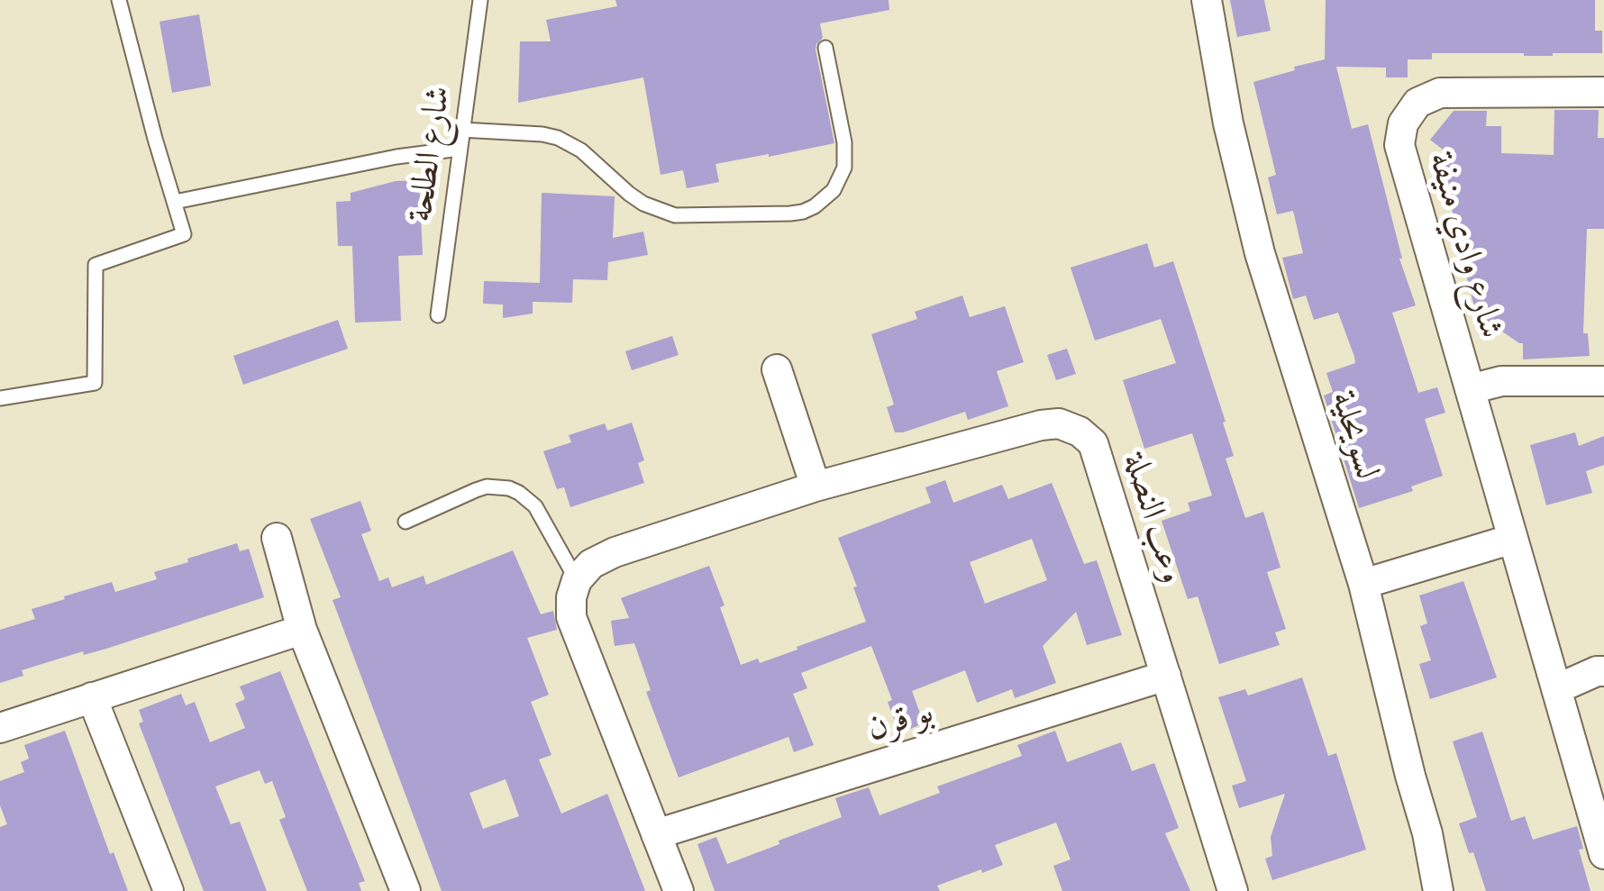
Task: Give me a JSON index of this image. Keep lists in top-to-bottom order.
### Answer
{
  "streets": {
    "street": [
      "شارع وادي منيفة",
      "لسويحلية",
      "وعب النصلة",
      "بو قرن"
    ],
    "lane": ["شارع الطلحة"]
  },
  "crossings": [
    ["وعب النصلة", "بو قرن"]
  ]
}
